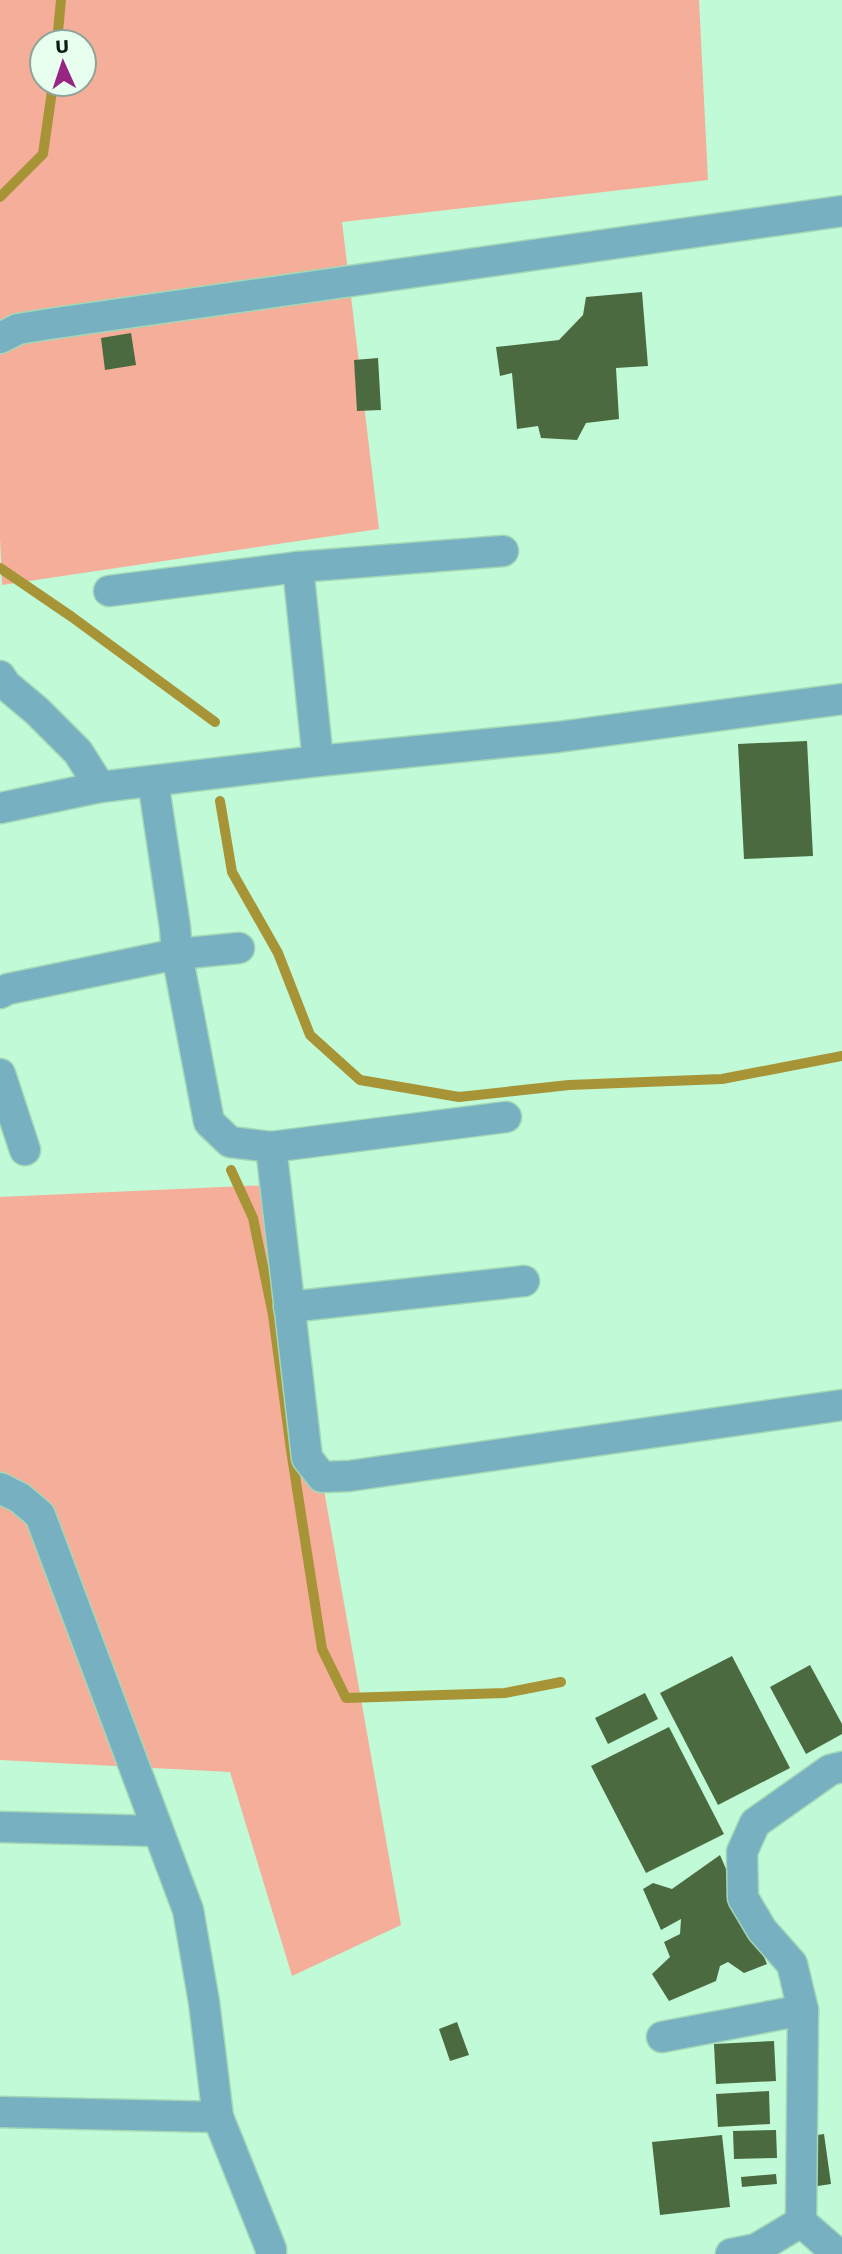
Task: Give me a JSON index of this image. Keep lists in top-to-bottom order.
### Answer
{
  "north": "top"
}
